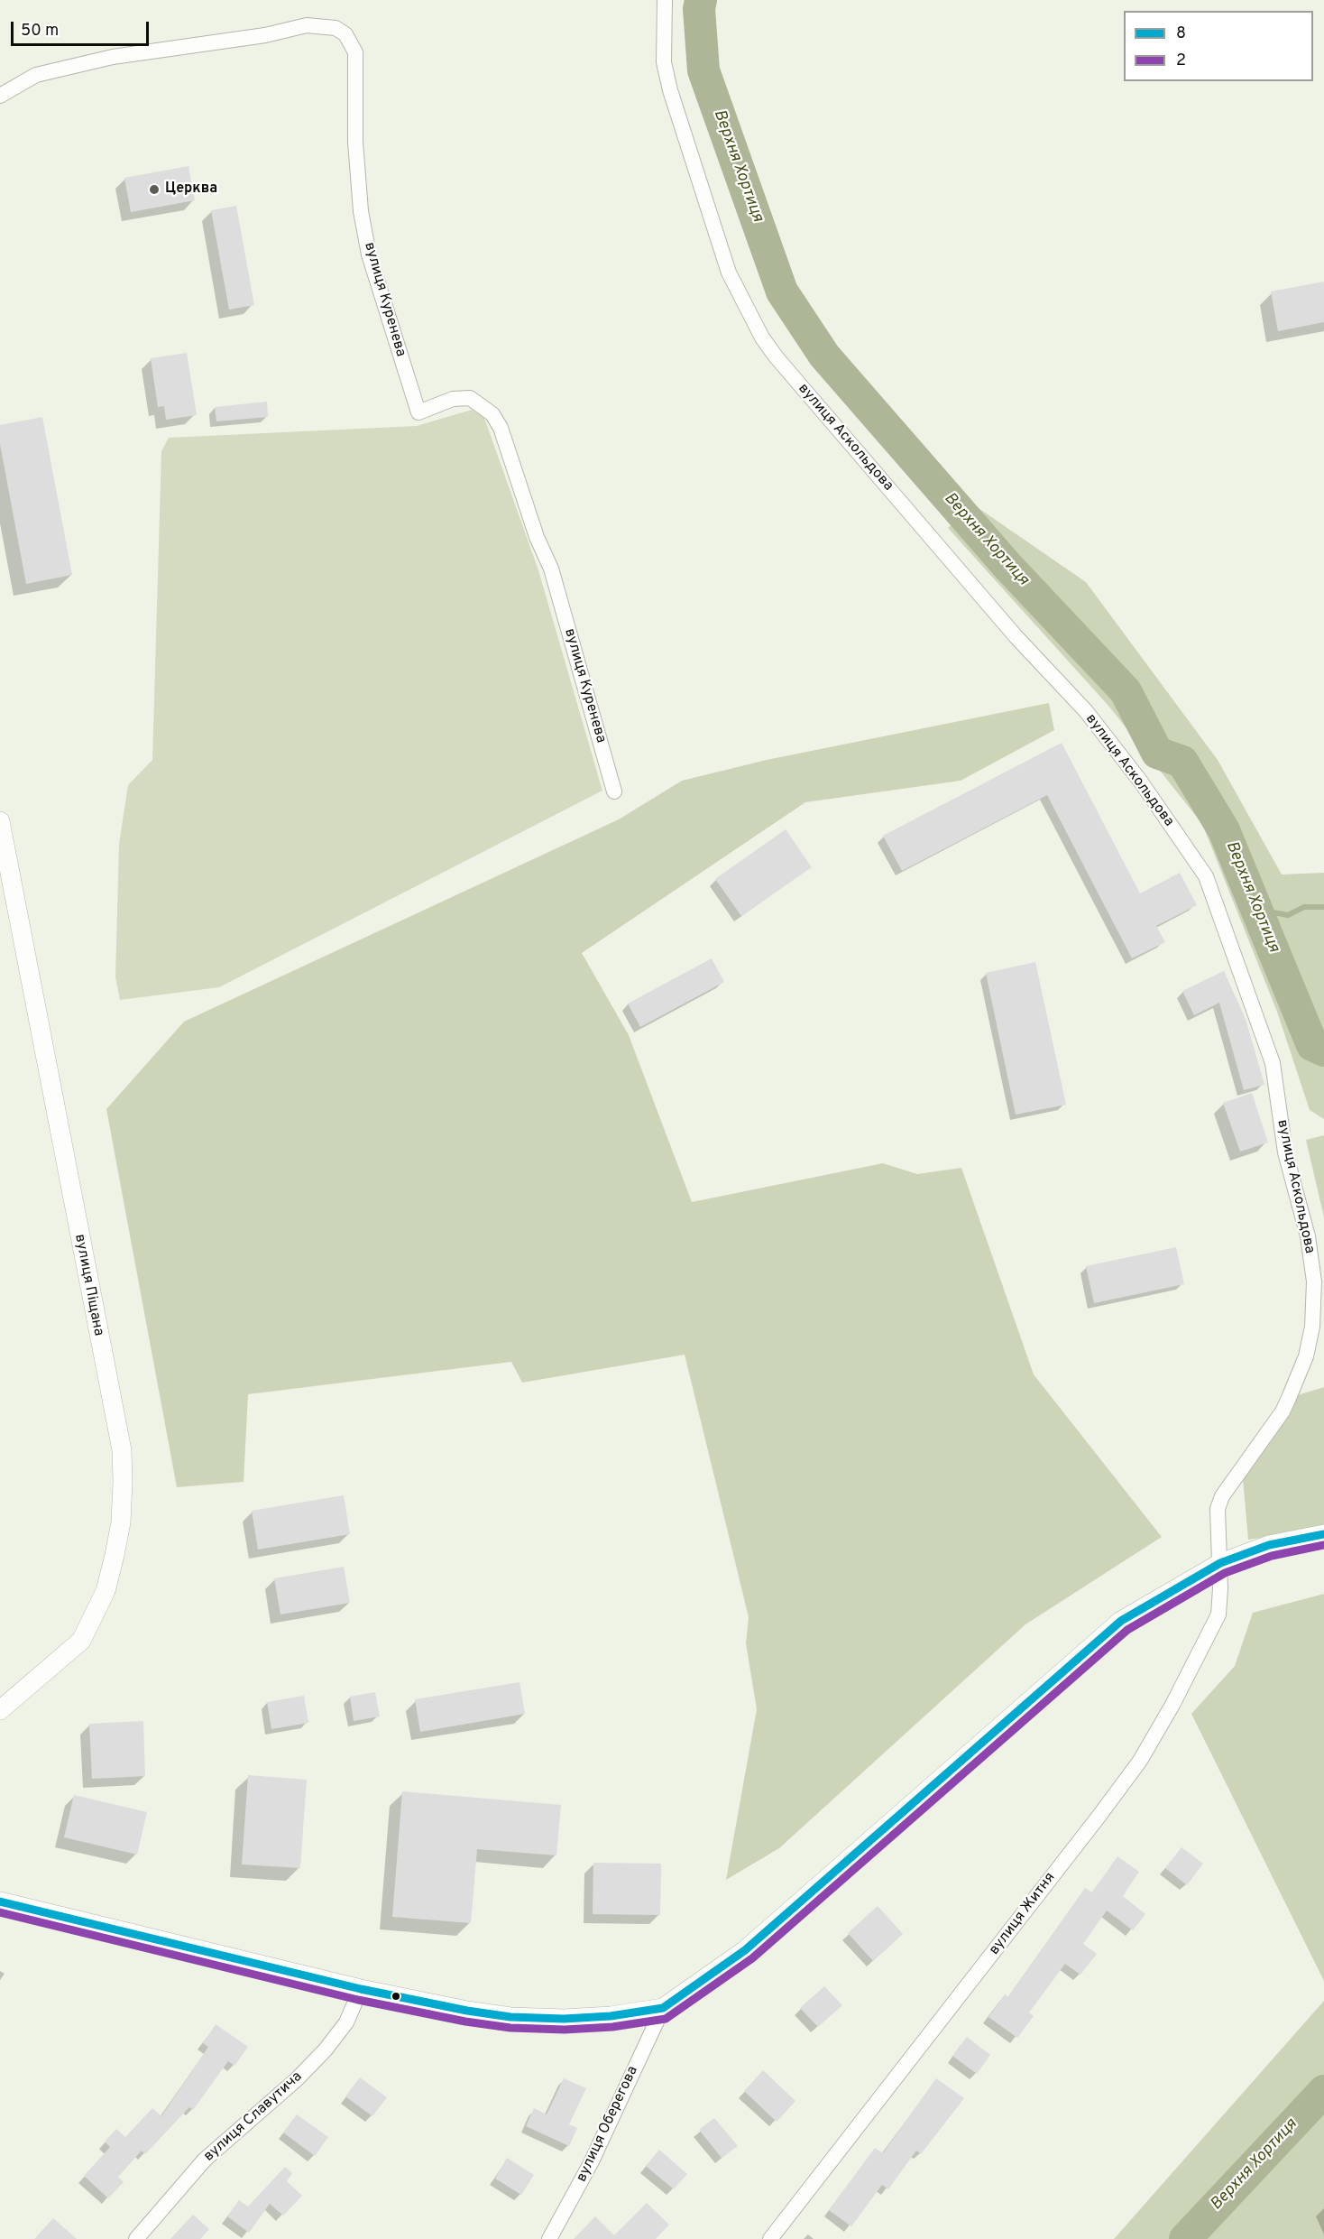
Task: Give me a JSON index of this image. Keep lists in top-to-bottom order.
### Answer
{
  "streets": {
    "street": [
      "вулиця Куренева",
      "вулиця Аскольдова",
      "вулиця Піщана",
      "вулиця Житня",
      "вулиця Славутича",
      "вулиця Оберегова"
    ]
  },
  "crossings": [
    ["вулиця Аскольдова", "вулиця Житня"]
  ],
  "water": ["Верхня Хортиця"],
  "places": ["Церква"],
  "lines": ["transit line 8", "transit line 2"],
  "legend": ["8", "2"],
  "scale_bar": "50 m"
}
